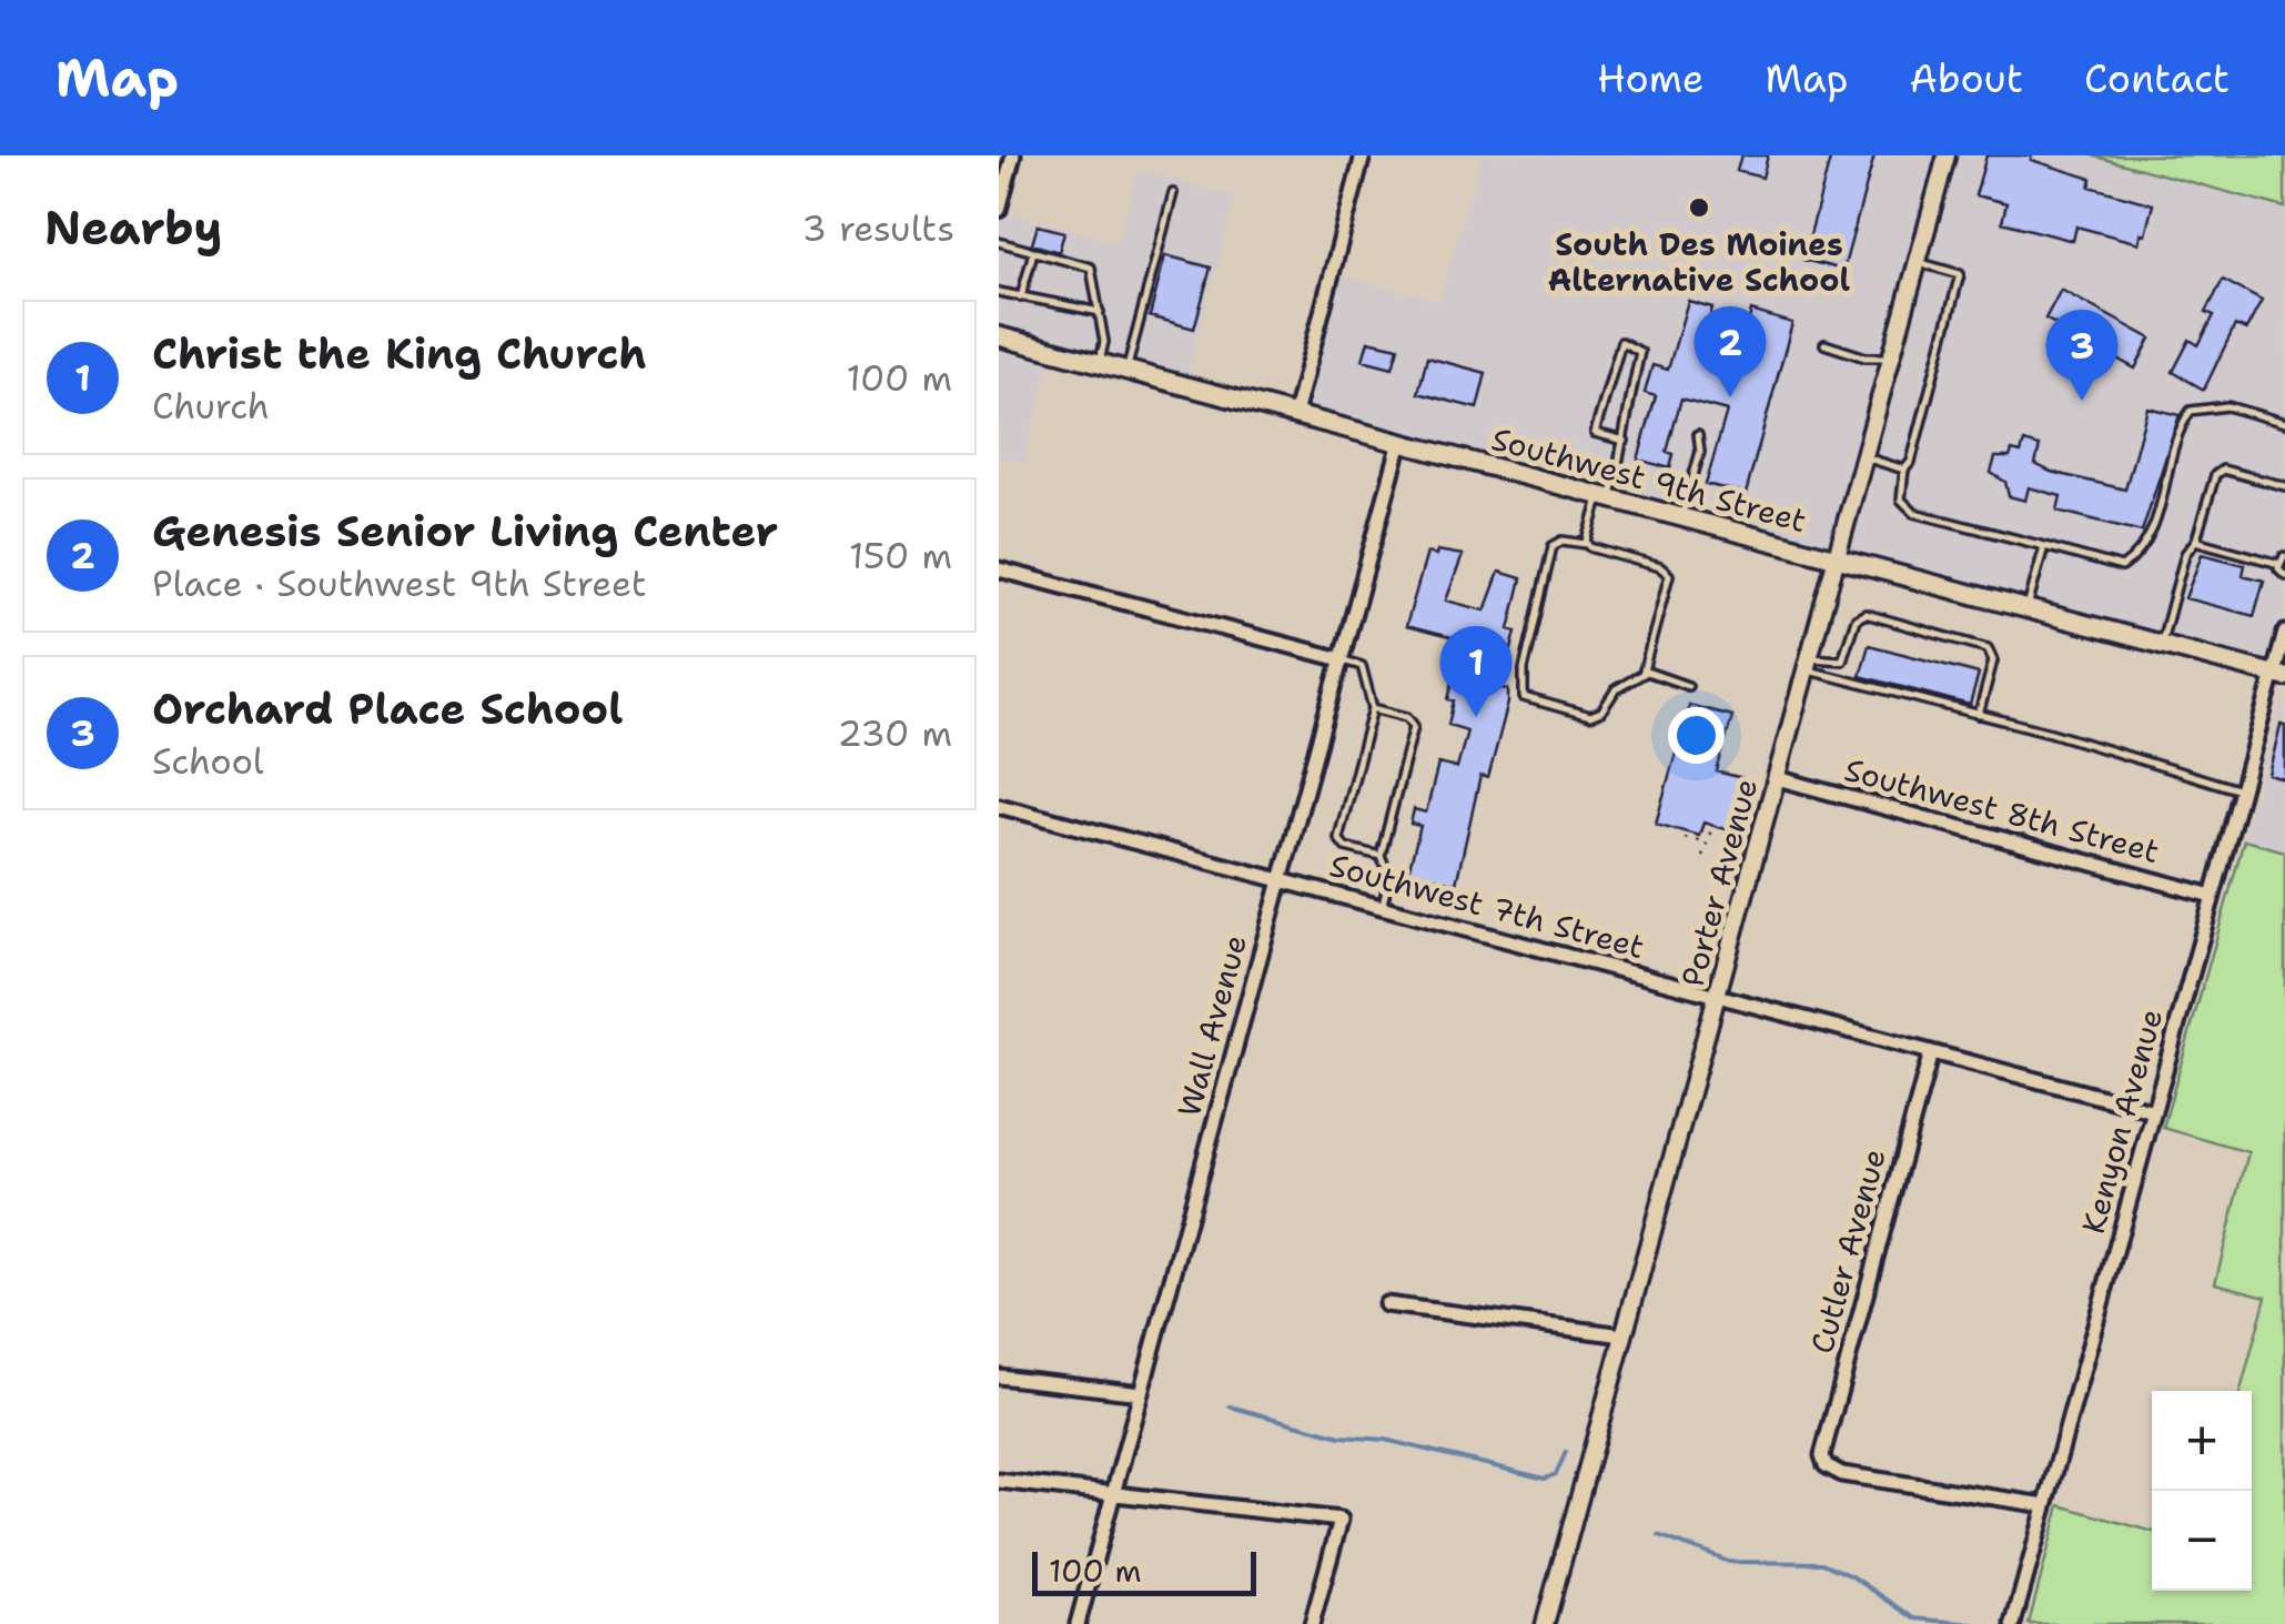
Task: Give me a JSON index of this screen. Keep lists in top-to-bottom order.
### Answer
{
  "streets": {
    "main road": ["Southwest 9th Street"],
    "street": [
      "Southwest 8th Street",
      "Porter Avenue",
      "Southwest 7th Street",
      "Wall Avenue",
      "Kenyon Avenue",
      "Cutler Avenue"
    ]
  },
  "crossings": [
    ["Southwest 9th Street", "Porter Avenue"],
    ["Southwest 9th Street", "Wall Avenue"],
    ["Southwest 9th Street", "Kenyon Avenue"],
    ["Southwest 8th Street", "Porter Avenue"],
    ["Southwest 8th Street", "Kenyon Avenue"],
    ["Porter Avenue", "Southwest 7th Street"],
    ["Southwest 7th Street", "Wall Avenue"],
    ["Southwest 7th Street", "Kenyon Avenue"],
    ["Southwest 7th Street", "Cutler Avenue"],
    ["Kenyon Avenue", "Cutler Avenue"]
  ],
  "places": ["South Des Moines Alternative School"],
  "scale_bar": "100 m",
  "page": {
    "header": "Map",
    "nav": [
      "Home",
      "Map",
      "About",
      "Contact"
    ],
    "heading": ["Nearby", "3 results"],
    "list": [
      {
        "mark": "1",
        "name": "Christ the King Church",
        "note": "Church",
        "value": "100 m"
      },
      {
        "mark": "2",
        "name": "Genesis Senior Living Center",
        "note": "Place · Southwest 9th Street",
        "value": "150 m"
      },
      {
        "mark": "3",
        "name": "Orchard Place School",
        "note": "School",
        "value": "230 m"
      }
    ],
    "pins": ["2", "3", "1"],
    "map_buttons": ["+", "−"],
    "scale": "100 m"
  }
}
